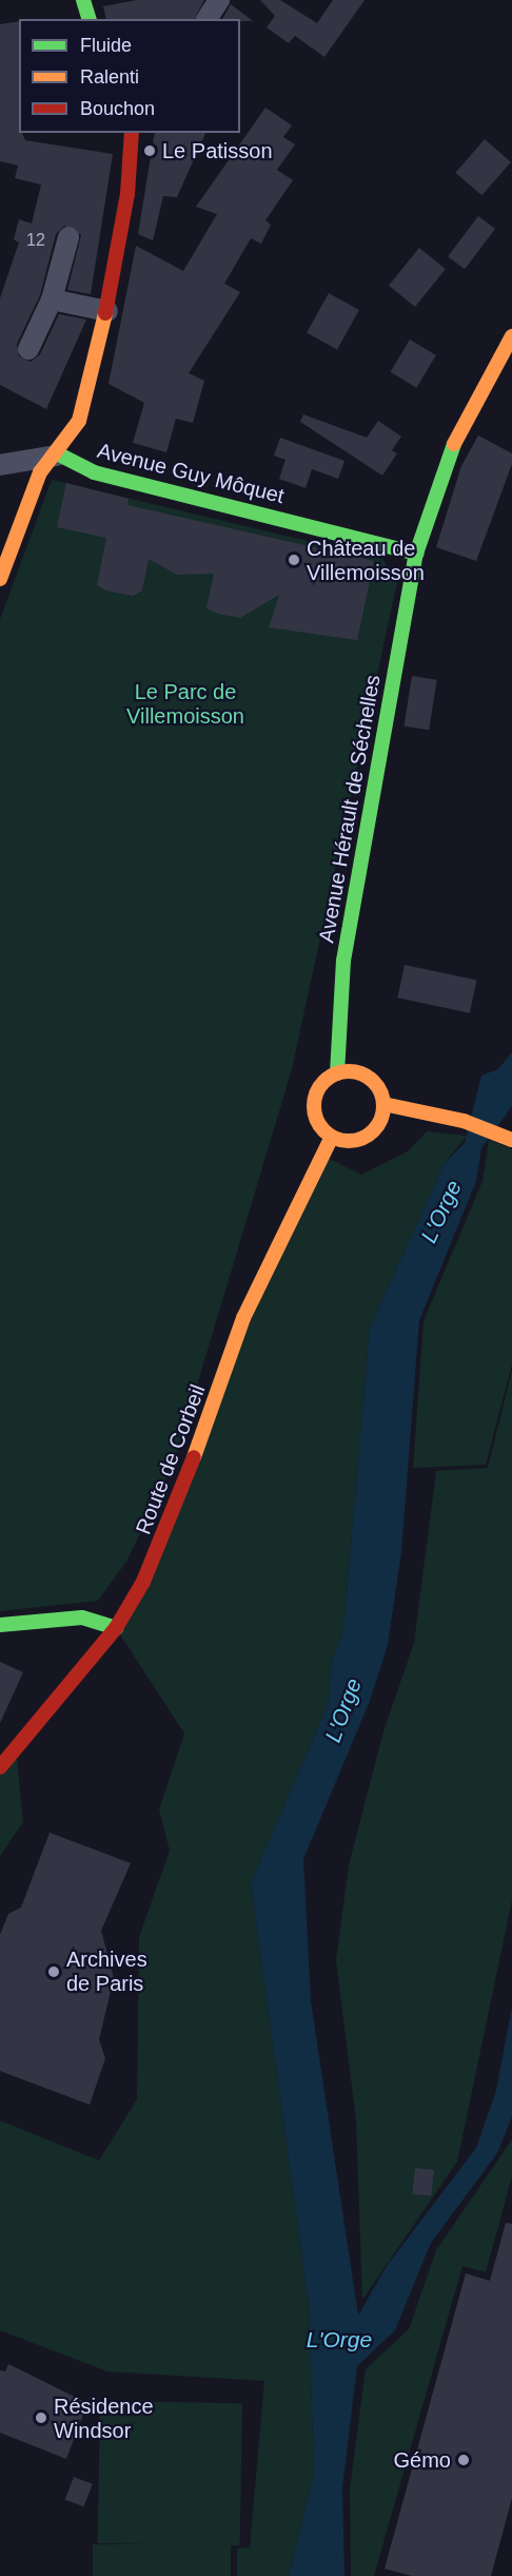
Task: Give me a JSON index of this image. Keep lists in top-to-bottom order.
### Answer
{
  "streets": {
    "main road": ["Avenue Guy Môquet", "Avenue Hérault de Séchelles", "Route de Corbeil"]
  },
  "crossings": [
    ["Avenue Guy Môquet", "Avenue Hérault de Séchelles"],
    ["Avenue Hérault de Séchelles", "Route de Corbeil"]
  ],
  "water": ["L'Orge"],
  "parks": ["Le Parc de Villemoisson"],
  "places": [
    "Le Patisson",
    "Château de Villemoisson",
    "Archives de Paris",
    "Résidence Windsor",
    "Gémo"
  ],
  "house_numbers": ["12"],
  "legend": ["Fluide", "Ralenti", "Bouchon"]
}
